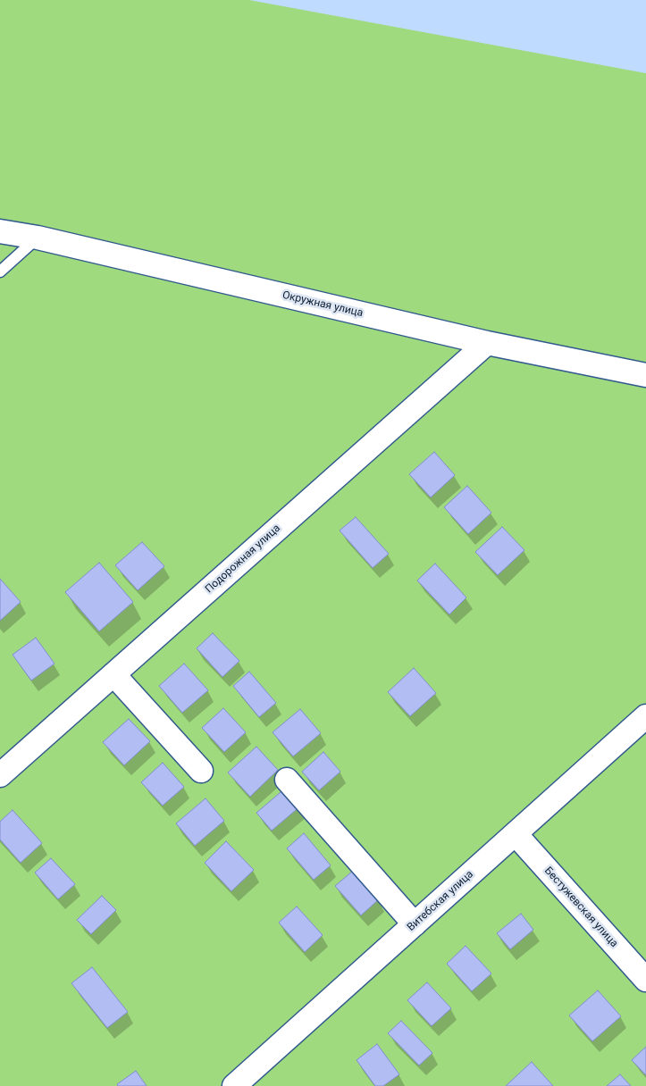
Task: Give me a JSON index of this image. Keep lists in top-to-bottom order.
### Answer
{
  "streets": {
    "street": [
      "Окружная улица",
      "Подорожная улица",
      "Витебская улица",
      "Бестужевская улица"
    ]
  },
  "crossings": [
    ["Окружная улица", "Подорожная улица"],
    ["Витебская улица", "Бестужевская улица"]
  ]
}
